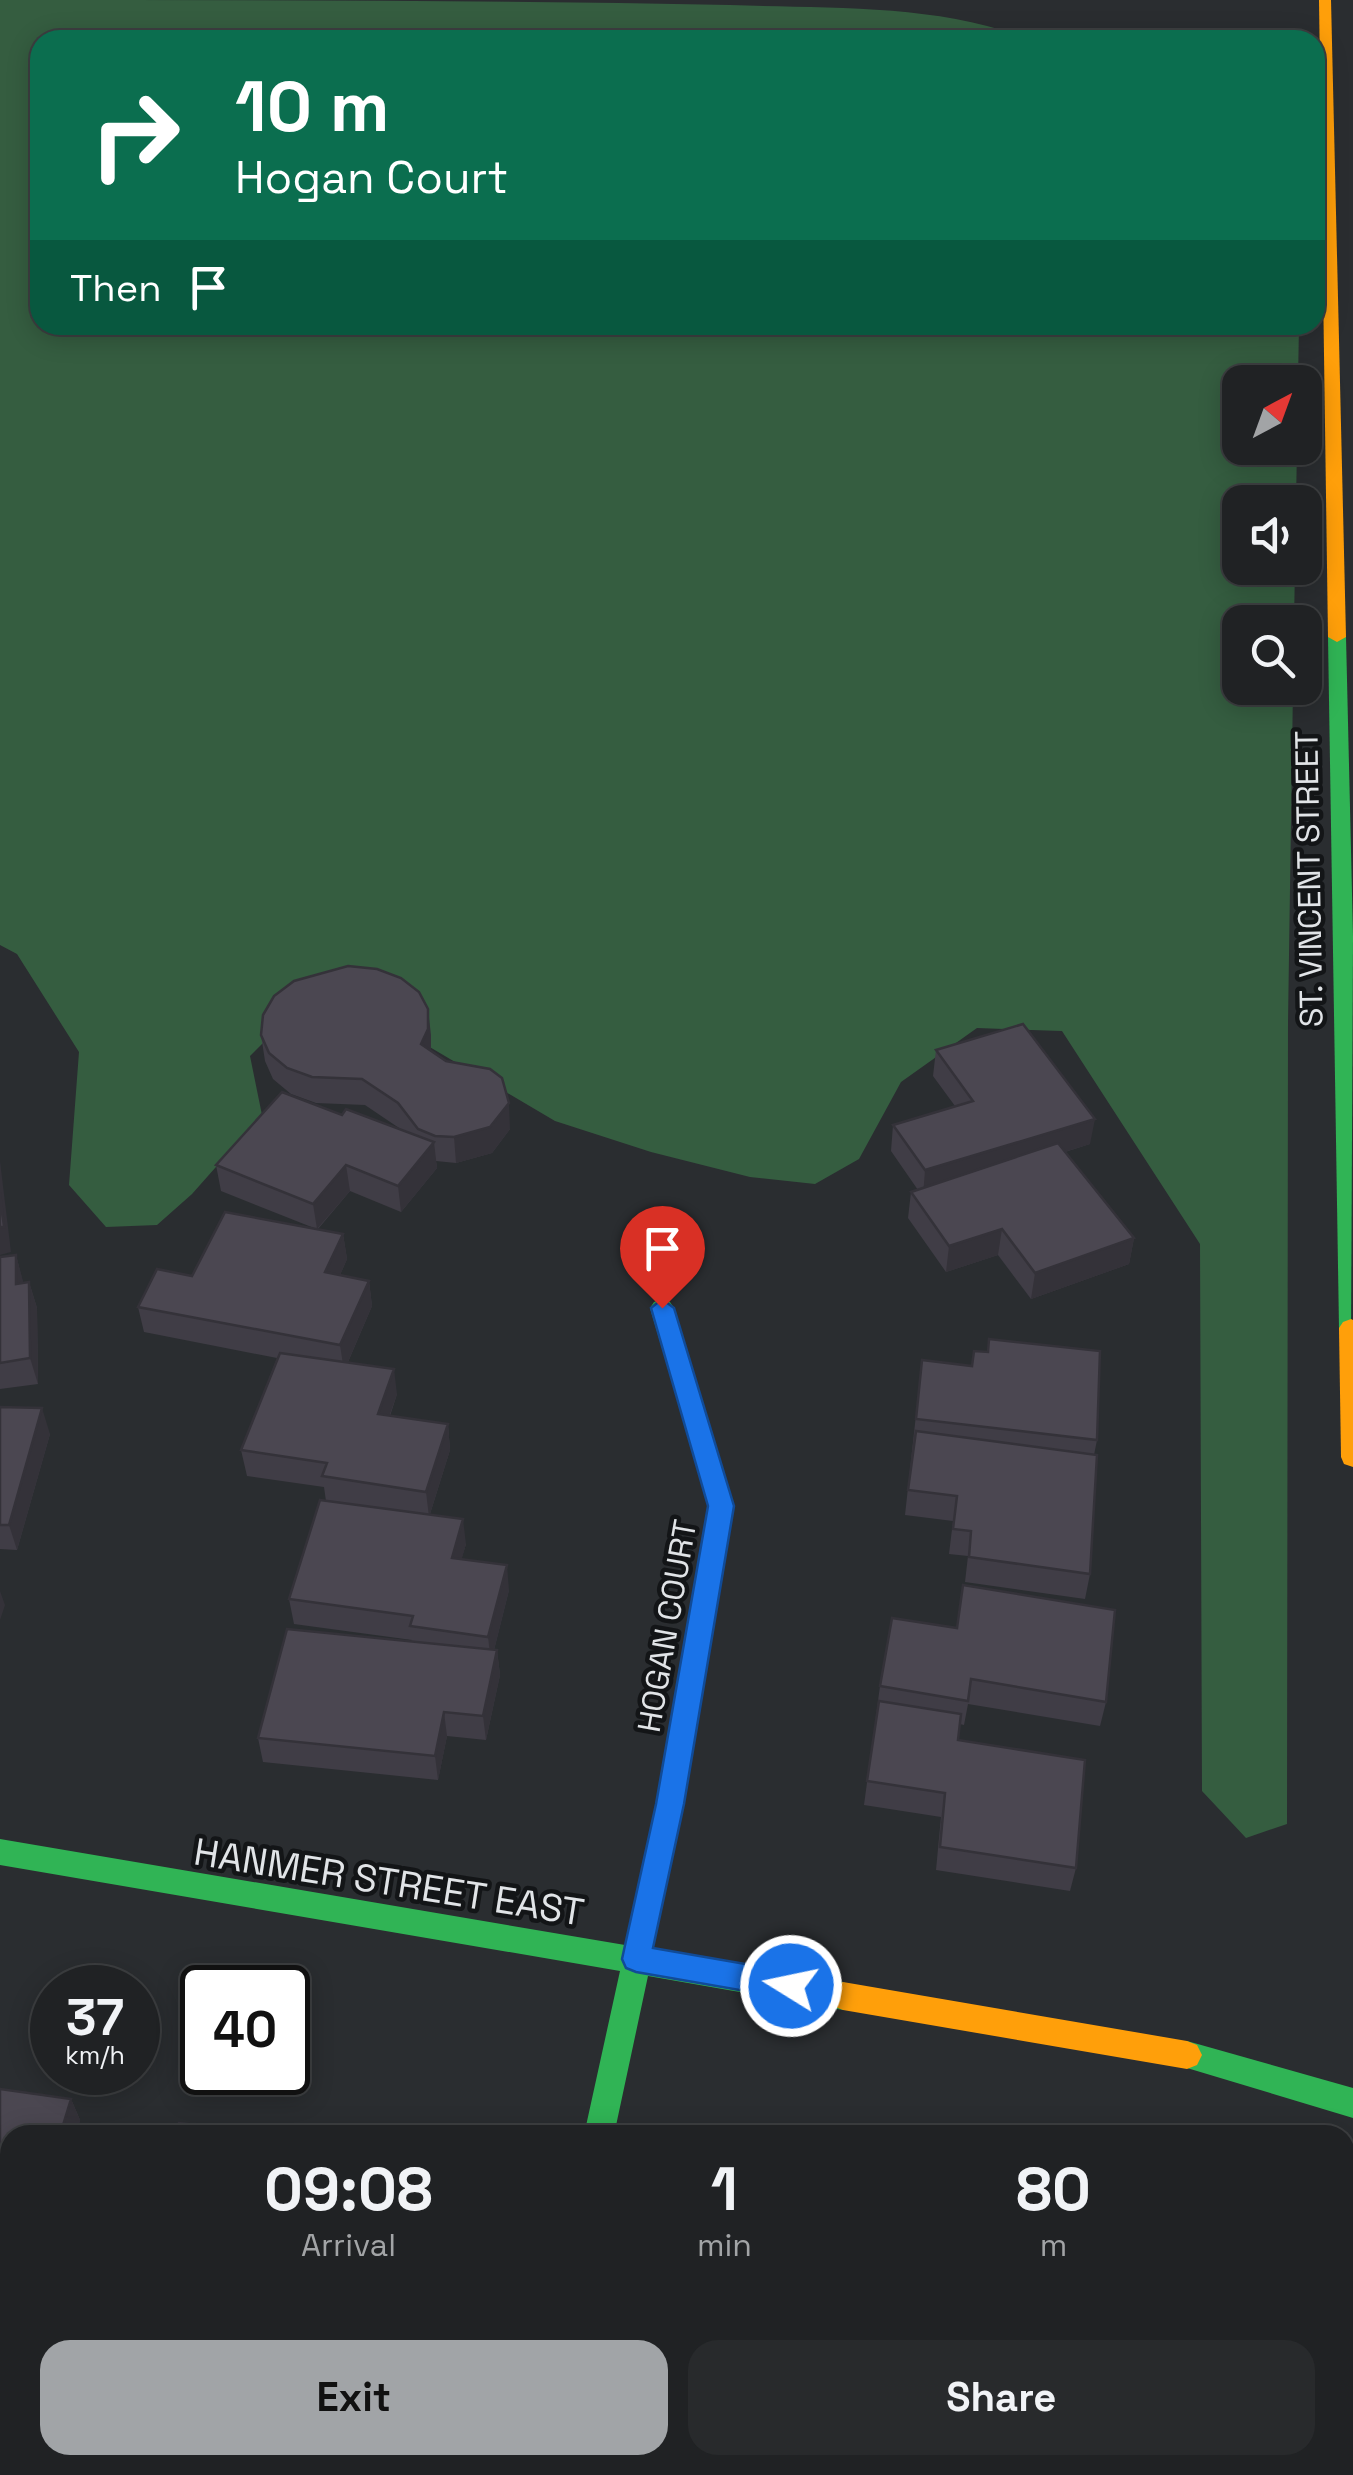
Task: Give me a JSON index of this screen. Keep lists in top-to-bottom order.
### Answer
{
  "streets": {
    "street": ["ST. VINCENT STREET", "HOGAN COURT", "HANMER STREET EAST"]
  },
  "crossings": [
    ["HOGAN COURT", "HANMER STREET EAST"]
  ],
  "north": "top right",
  "page": {
    "turn": ["10 m", "Hogan Court"],
    "then": "Then",
    "speed": "37 km/h",
    "limit": "40",
    "eta": [
      "09:08",
      "Arrival",
      "1",
      "min",
      "80",
      "m"
    ],
    "buttons": ["Exit", "Share"]
  }
}
